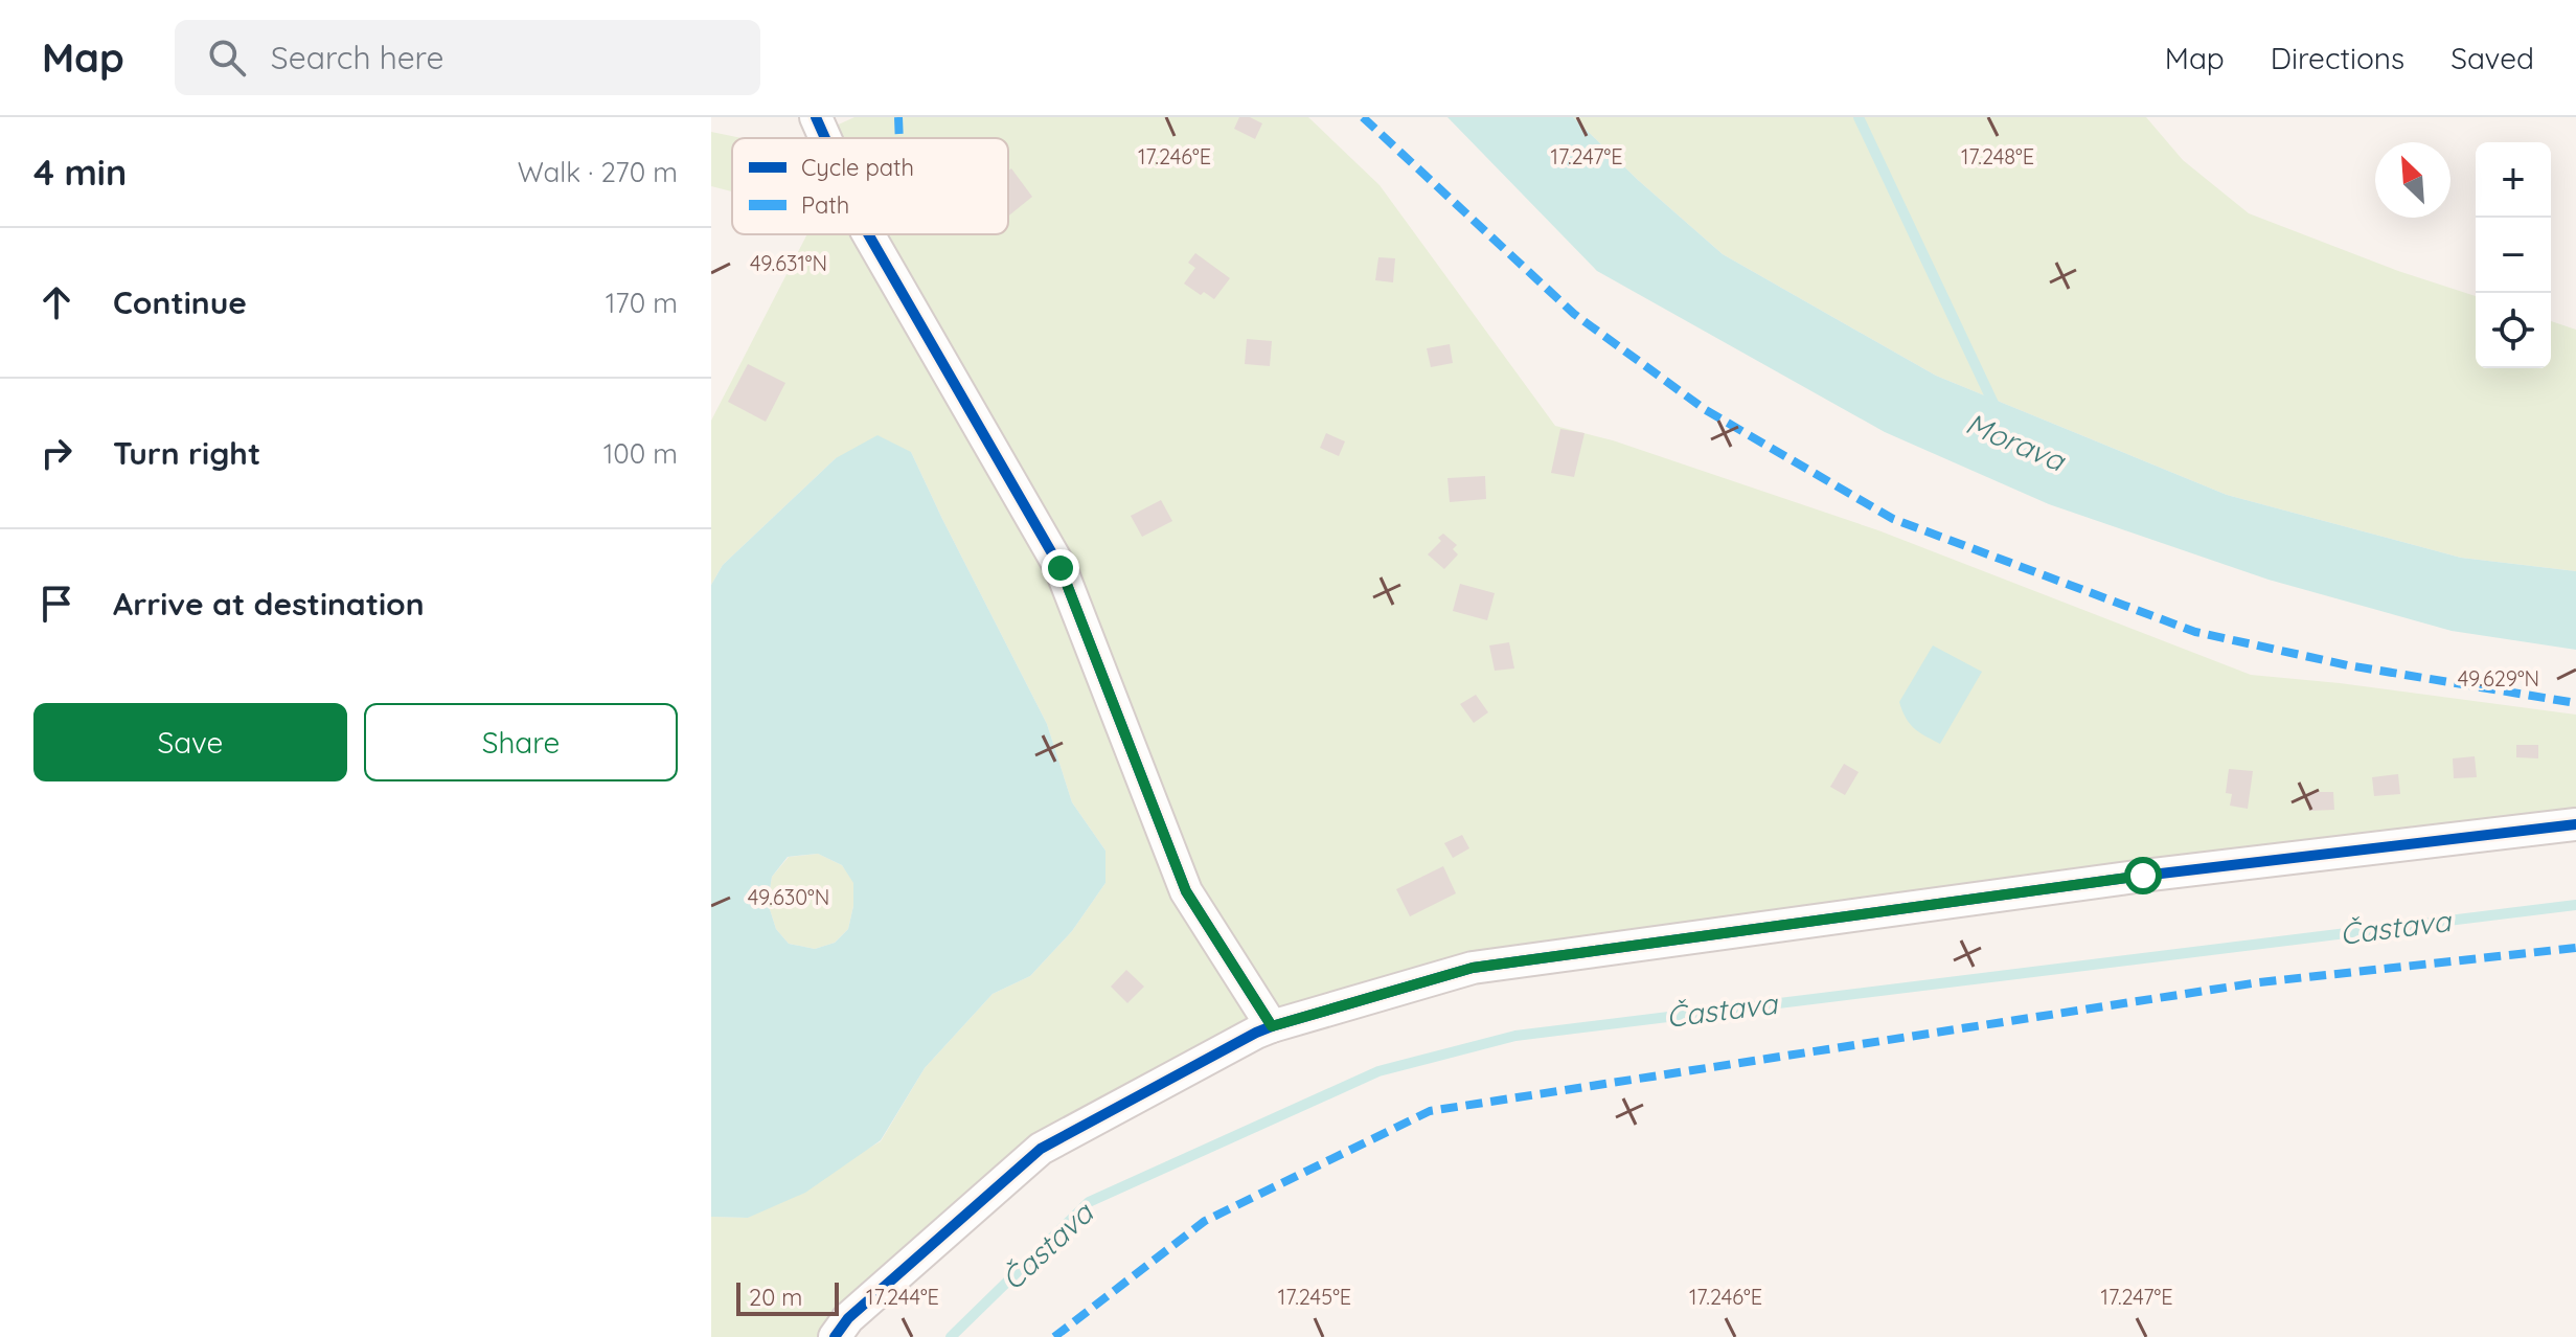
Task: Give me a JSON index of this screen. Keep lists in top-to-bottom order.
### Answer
{
  "water": ["Morava", "Častava"],
  "legend": ["Cycle path", "Path"],
  "scale_bar": "20 m",
  "north": "top left",
  "page": {
    "header": "Map",
    "search": "Search here",
    "nav": ["Map", "Directions", "Saved"],
    "heading": ["4 min", "Walk · 270 m"],
    "map_buttons": ["+", "−"],
    "list": [
      ["Continue", "170 m"],
      ["Turn right", "100 m"],
      "Arrive at destination"
    ],
    "buttons": ["Save", "Share"],
    "scale": "20 m"
  },
  "coordinates": [
    "17.246°E",
    "17.247°E",
    "17.248°E",
    "49.631°N",
    "49.629°N",
    "49.630°N",
    "17.244°E",
    "17.245°E"
  ]
}
